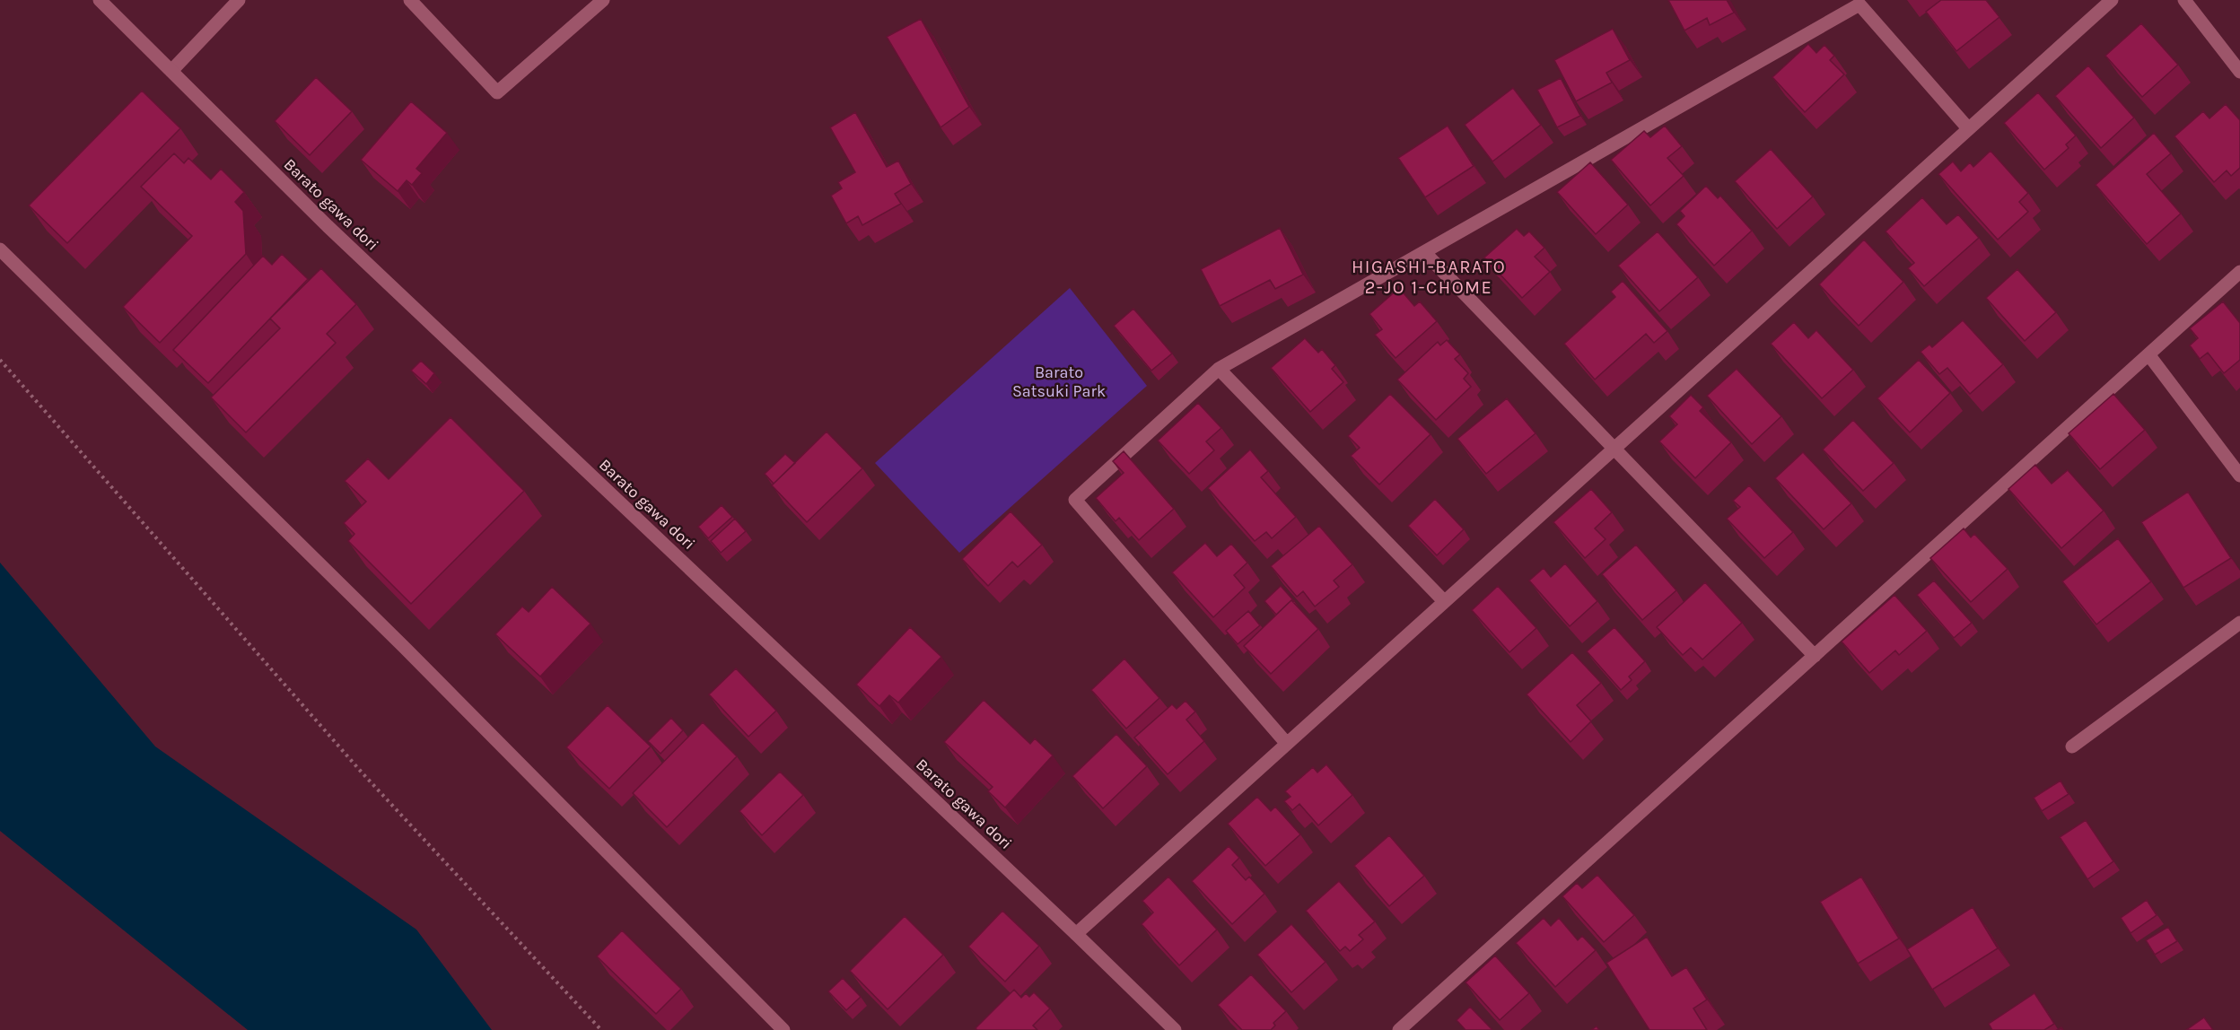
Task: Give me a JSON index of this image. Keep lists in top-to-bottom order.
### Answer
{
  "streets": {
    "street": ["Barato gawa dori"]
  },
  "districts": ["HIGASHI-BARATO 2-JO 1-CHOME"],
  "parks": ["Barato Satsuki Park"]
}
